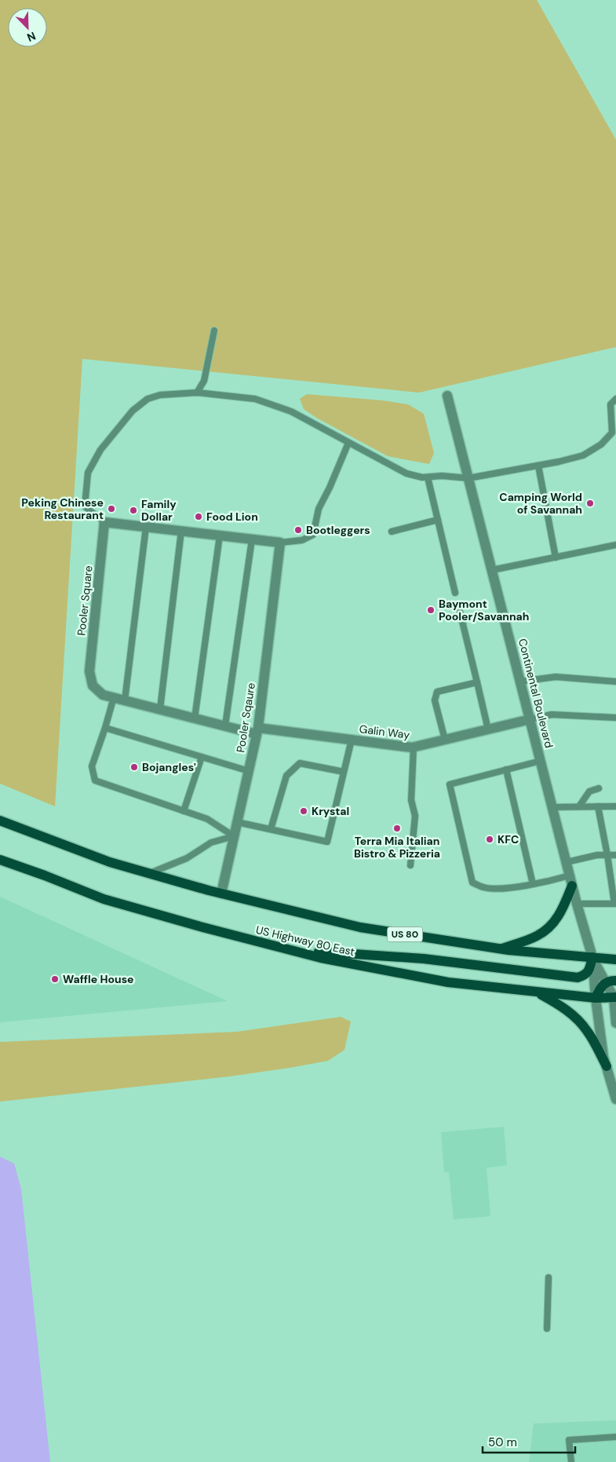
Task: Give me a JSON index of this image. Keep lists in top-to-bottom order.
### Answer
{
  "streets": {
    "main road": ["US 80", "US Highway 80 East"],
    "street": [
      "Pooler Square",
      "Continental Boulevard",
      "Pooler Sqaure",
      "Galin Way"
    ]
  },
  "crossings": [
    ["Pooler Square", "Pooler Sqaure"],
    ["Pooler Square", "Galin Way"],
    ["Continental Boulevard", "Galin Way"],
    ["Continental Boulevard", "US 80"],
    ["Continental Boulevard", "US Highway 80 East"],
    ["Pooler Sqaure", "Galin Way"],
    ["Pooler Sqaure", "US 80"]
  ],
  "places": [
    "Camping World of Savannah",
    "Peking Chinese Restaurant",
    "Family Dollar",
    "Food Lion",
    "Bootleggers",
    "Baymont Pooler/Savannah",
    "Bojangles'",
    "Krystal",
    "Terra Mia Italian Bistro & Pizzeria",
    "KFC",
    "Waffle House"
  ],
  "scale_bar": "50 m",
  "north": "bottom right"
}
